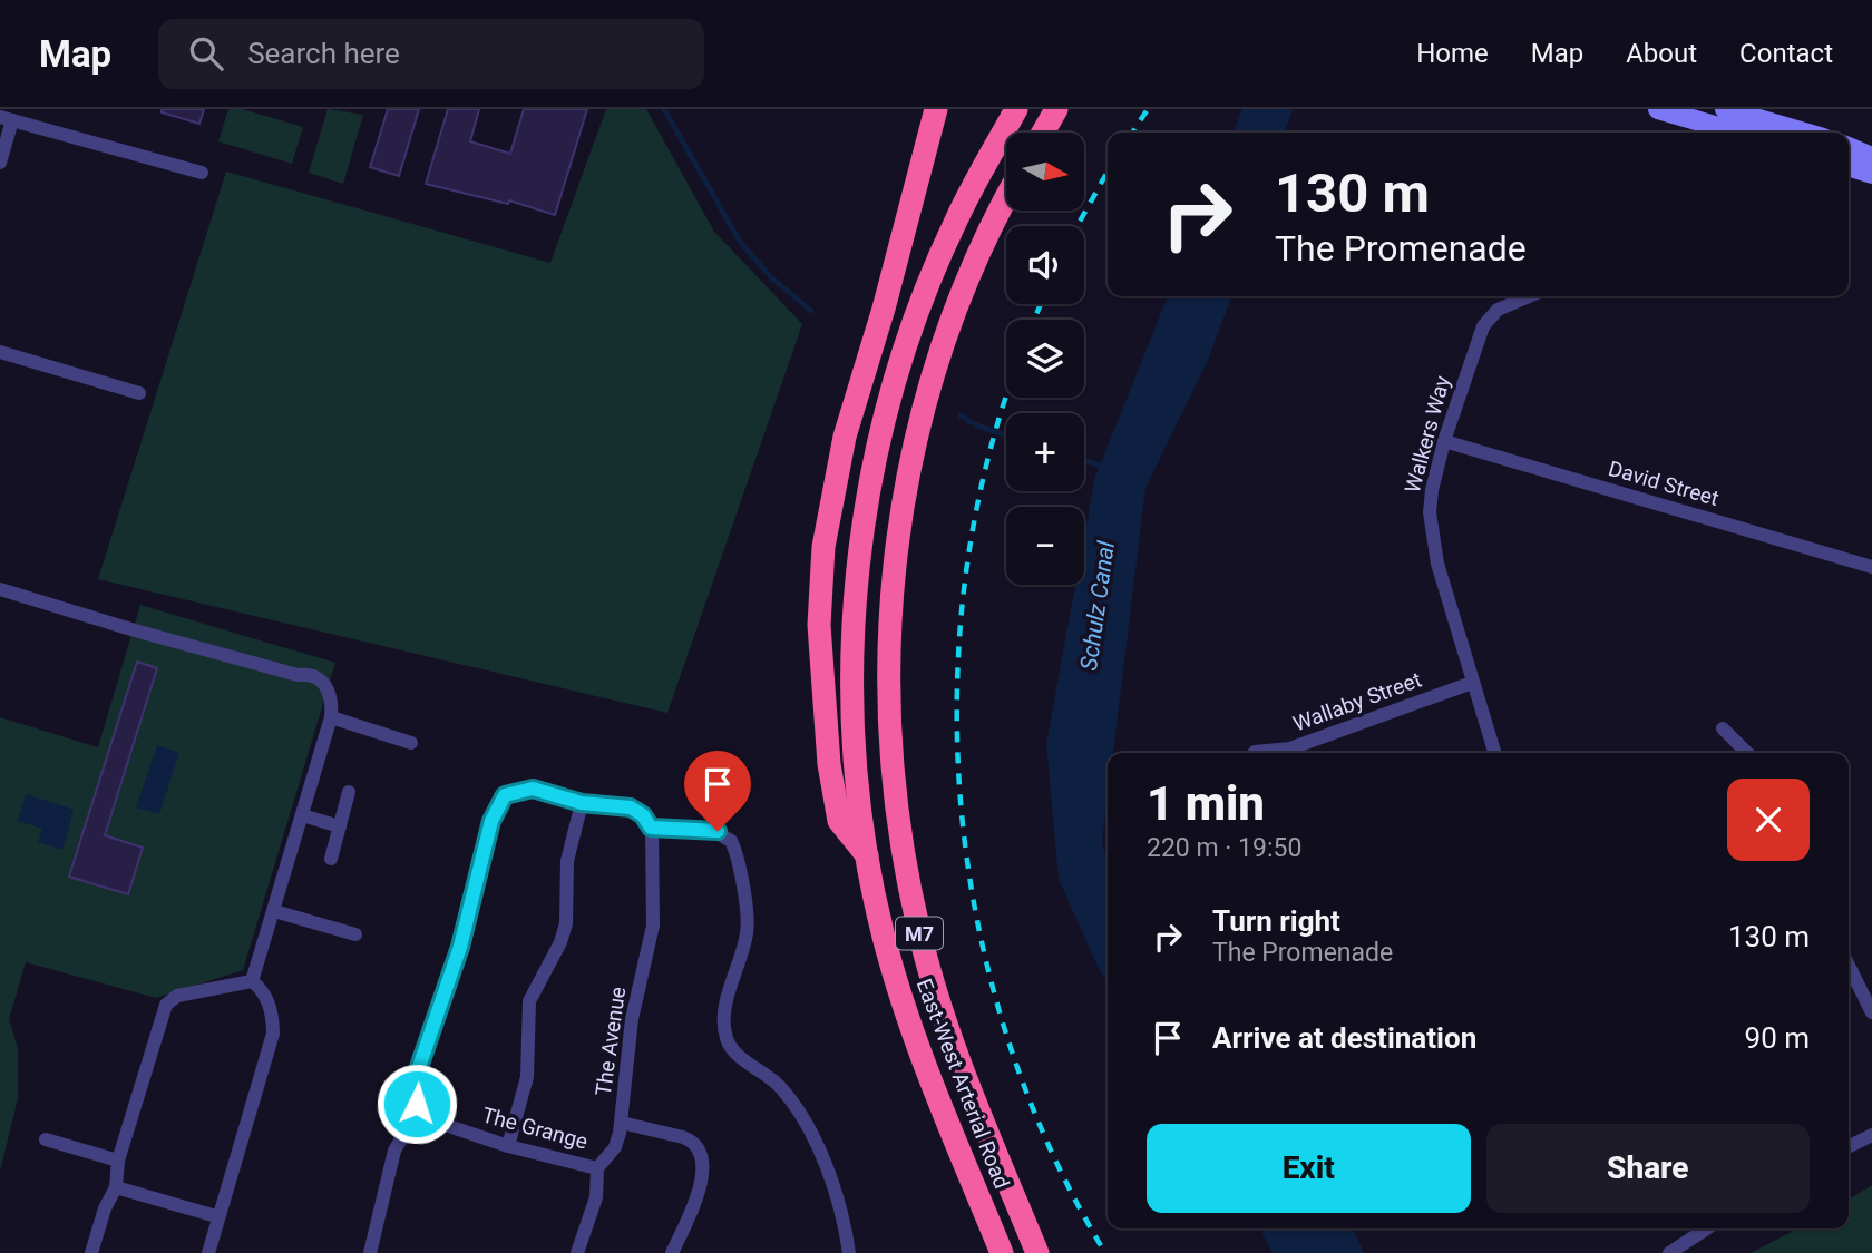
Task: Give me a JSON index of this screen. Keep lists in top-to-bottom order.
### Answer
{
  "streets": {
    "highway": ["M7", "East-West Arterial Road"],
    "street": [
      "Walkers Way",
      "David Street",
      "Wallaby Street",
      "The Avenue",
      "The Grange"
    ]
  },
  "crossings": [
    ["Walkers Way", "David Street"],
    ["Walkers Way", "Wallaby Street"],
    ["The Avenue", "The Grange"]
  ],
  "water": ["Schulz Canal"],
  "north": "right",
  "page": {
    "header": "Map",
    "search": "Search here",
    "nav": [
      "Home",
      "Map",
      "About",
      "Contact"
    ],
    "map_buttons": ["+", "−"],
    "turn": ["130 m", "The Promenade"],
    "heading": ["1 min", "220 m · 19:50"],
    "list": [
      {
        "name": "Turn right",
        "note": "The Promenade",
        "value": "130 m"
      },
      {
        "name": "Arrive at destination",
        "value": "90 m"
      }
    ],
    "buttons": ["Exit", "Share"]
  }
}
